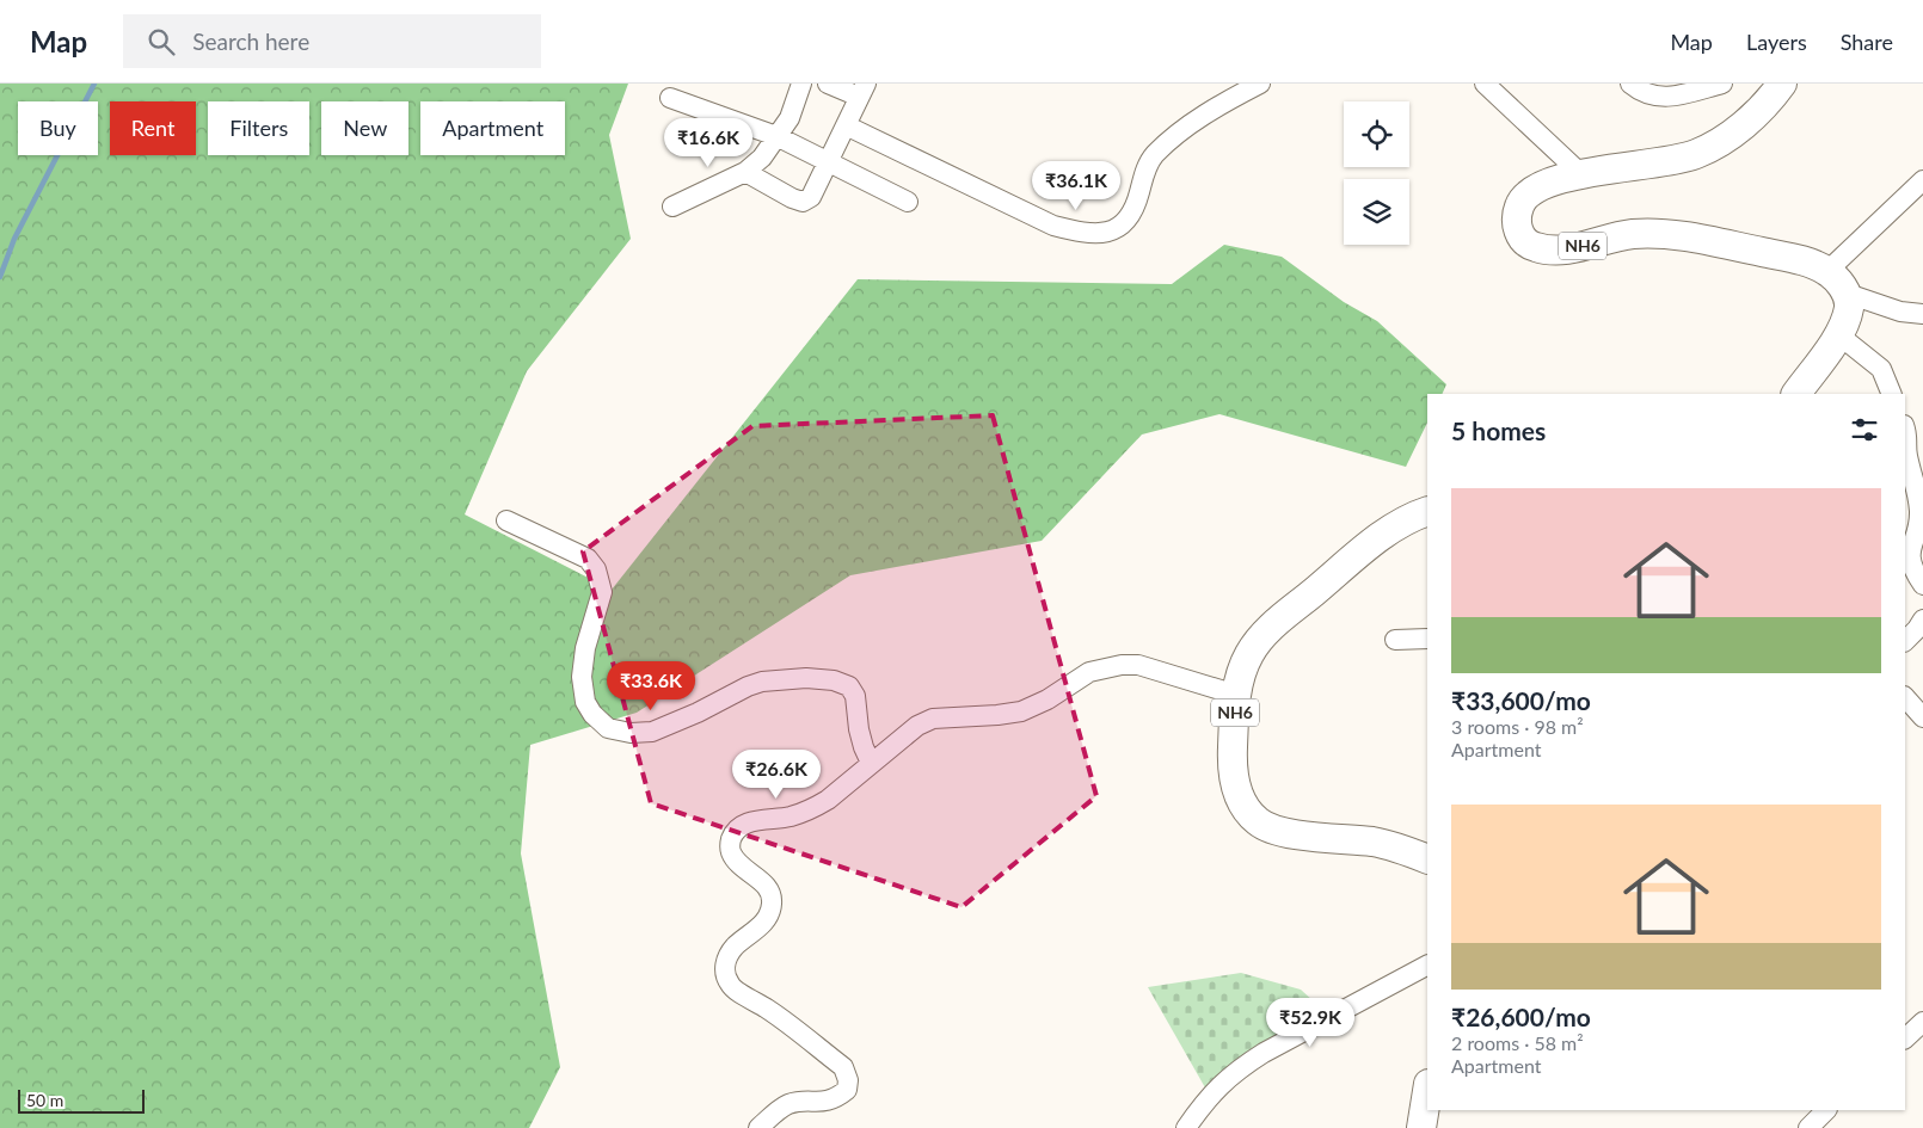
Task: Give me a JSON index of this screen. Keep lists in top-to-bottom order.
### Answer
{
  "streets": {
    "highway": ["NH6"]
  },
  "scale_bar": "50 m",
  "page": {
    "header": "Map",
    "search": "Search here",
    "nav": ["Map", "Layers", "Share"],
    "chip": [
      "Buy",
      "Rent",
      "Filters",
      "New",
      "Apartment"
    ],
    "price": [
      "₹16.6K",
      "₹36.1K",
      "₹33.6K",
      "₹26.6K",
      "₹52.9K"
    ],
    "heading": "5 homes",
    "list": [
      {
        "name": "₹33,600/mo",
        "note": "3 rooms · 98 m² · Apartment"
      },
      {
        "name": "₹26,600/mo",
        "note": "2 rooms · 58 m² · Apartment"
      }
    ],
    "scale": "50 m"
  }
}
